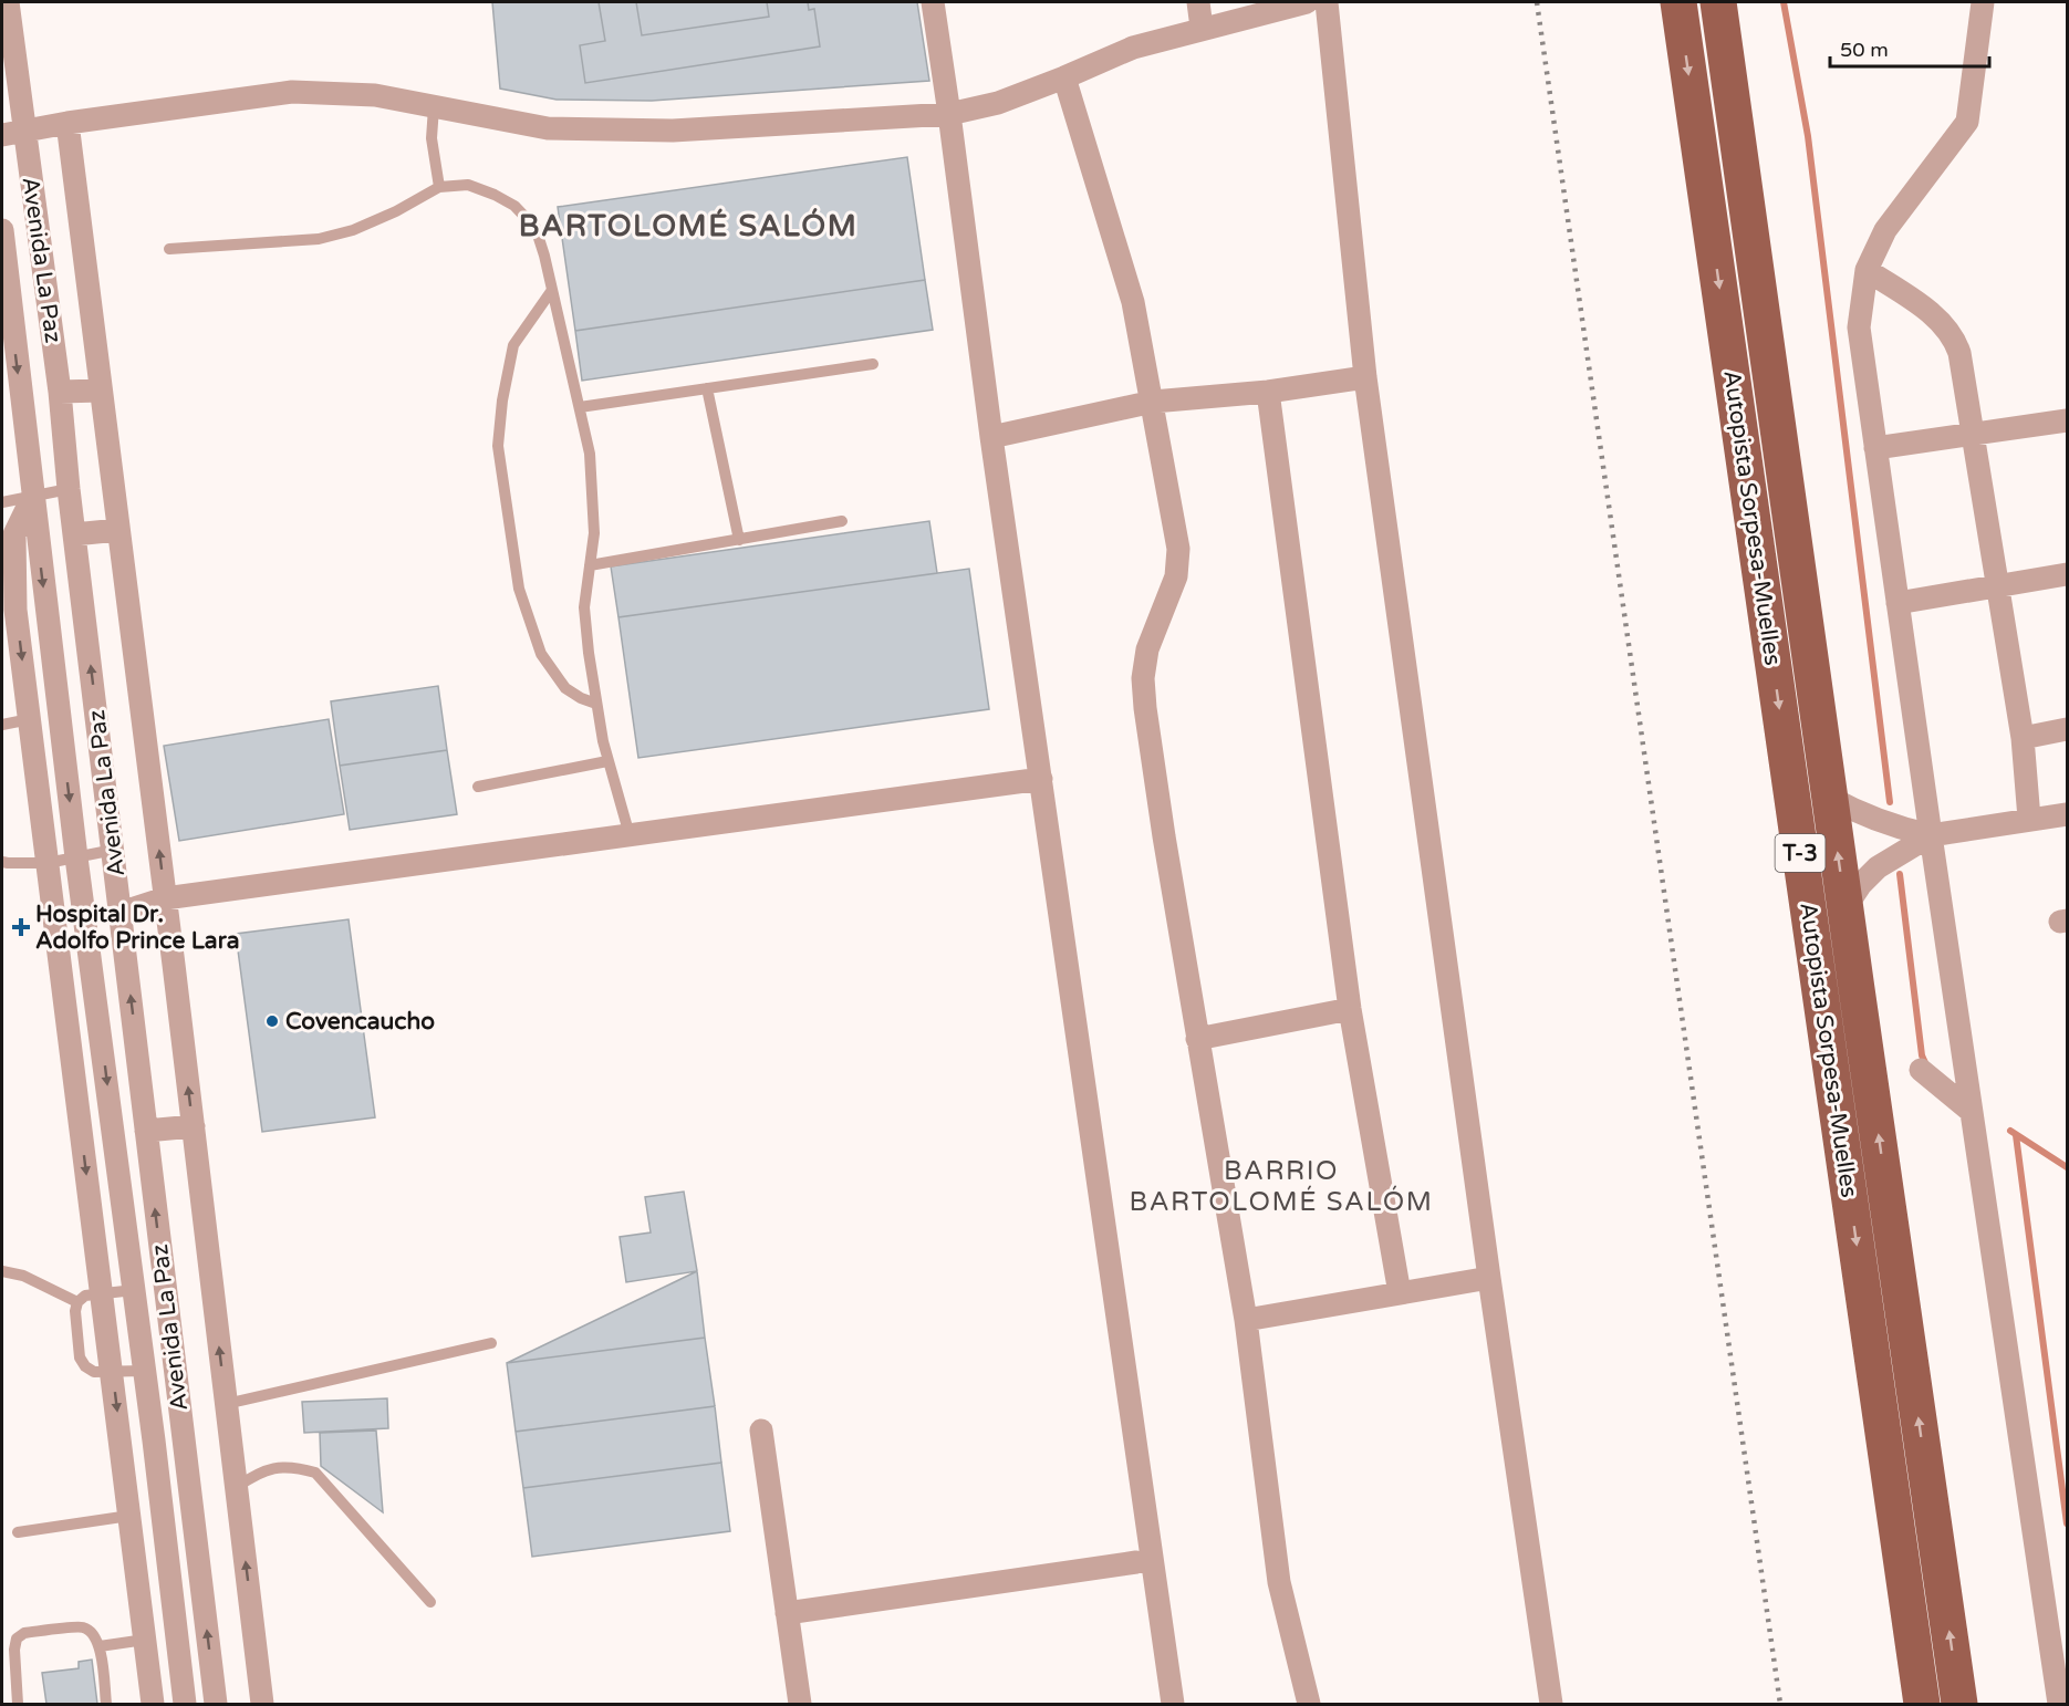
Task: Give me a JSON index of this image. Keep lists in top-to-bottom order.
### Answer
{
  "streets": {
    "main road": ["Autopista Sorpesa-Muelles", "T-3"],
    "street": ["Avenida La Paz"]
  },
  "crossings": [
    ["Autopista Sorpesa-Muelles", "T-3"]
  ],
  "districts": ["BARTOLOMÉ SALÓM", "BARRIO BARTOLOMÉ SALÓM"],
  "places": {
    "health": ["Hospital Dr. Adolfo Prince Lara"],
    "other": ["Covencaucho"]
  },
  "scale_bar": "50 m"
}
